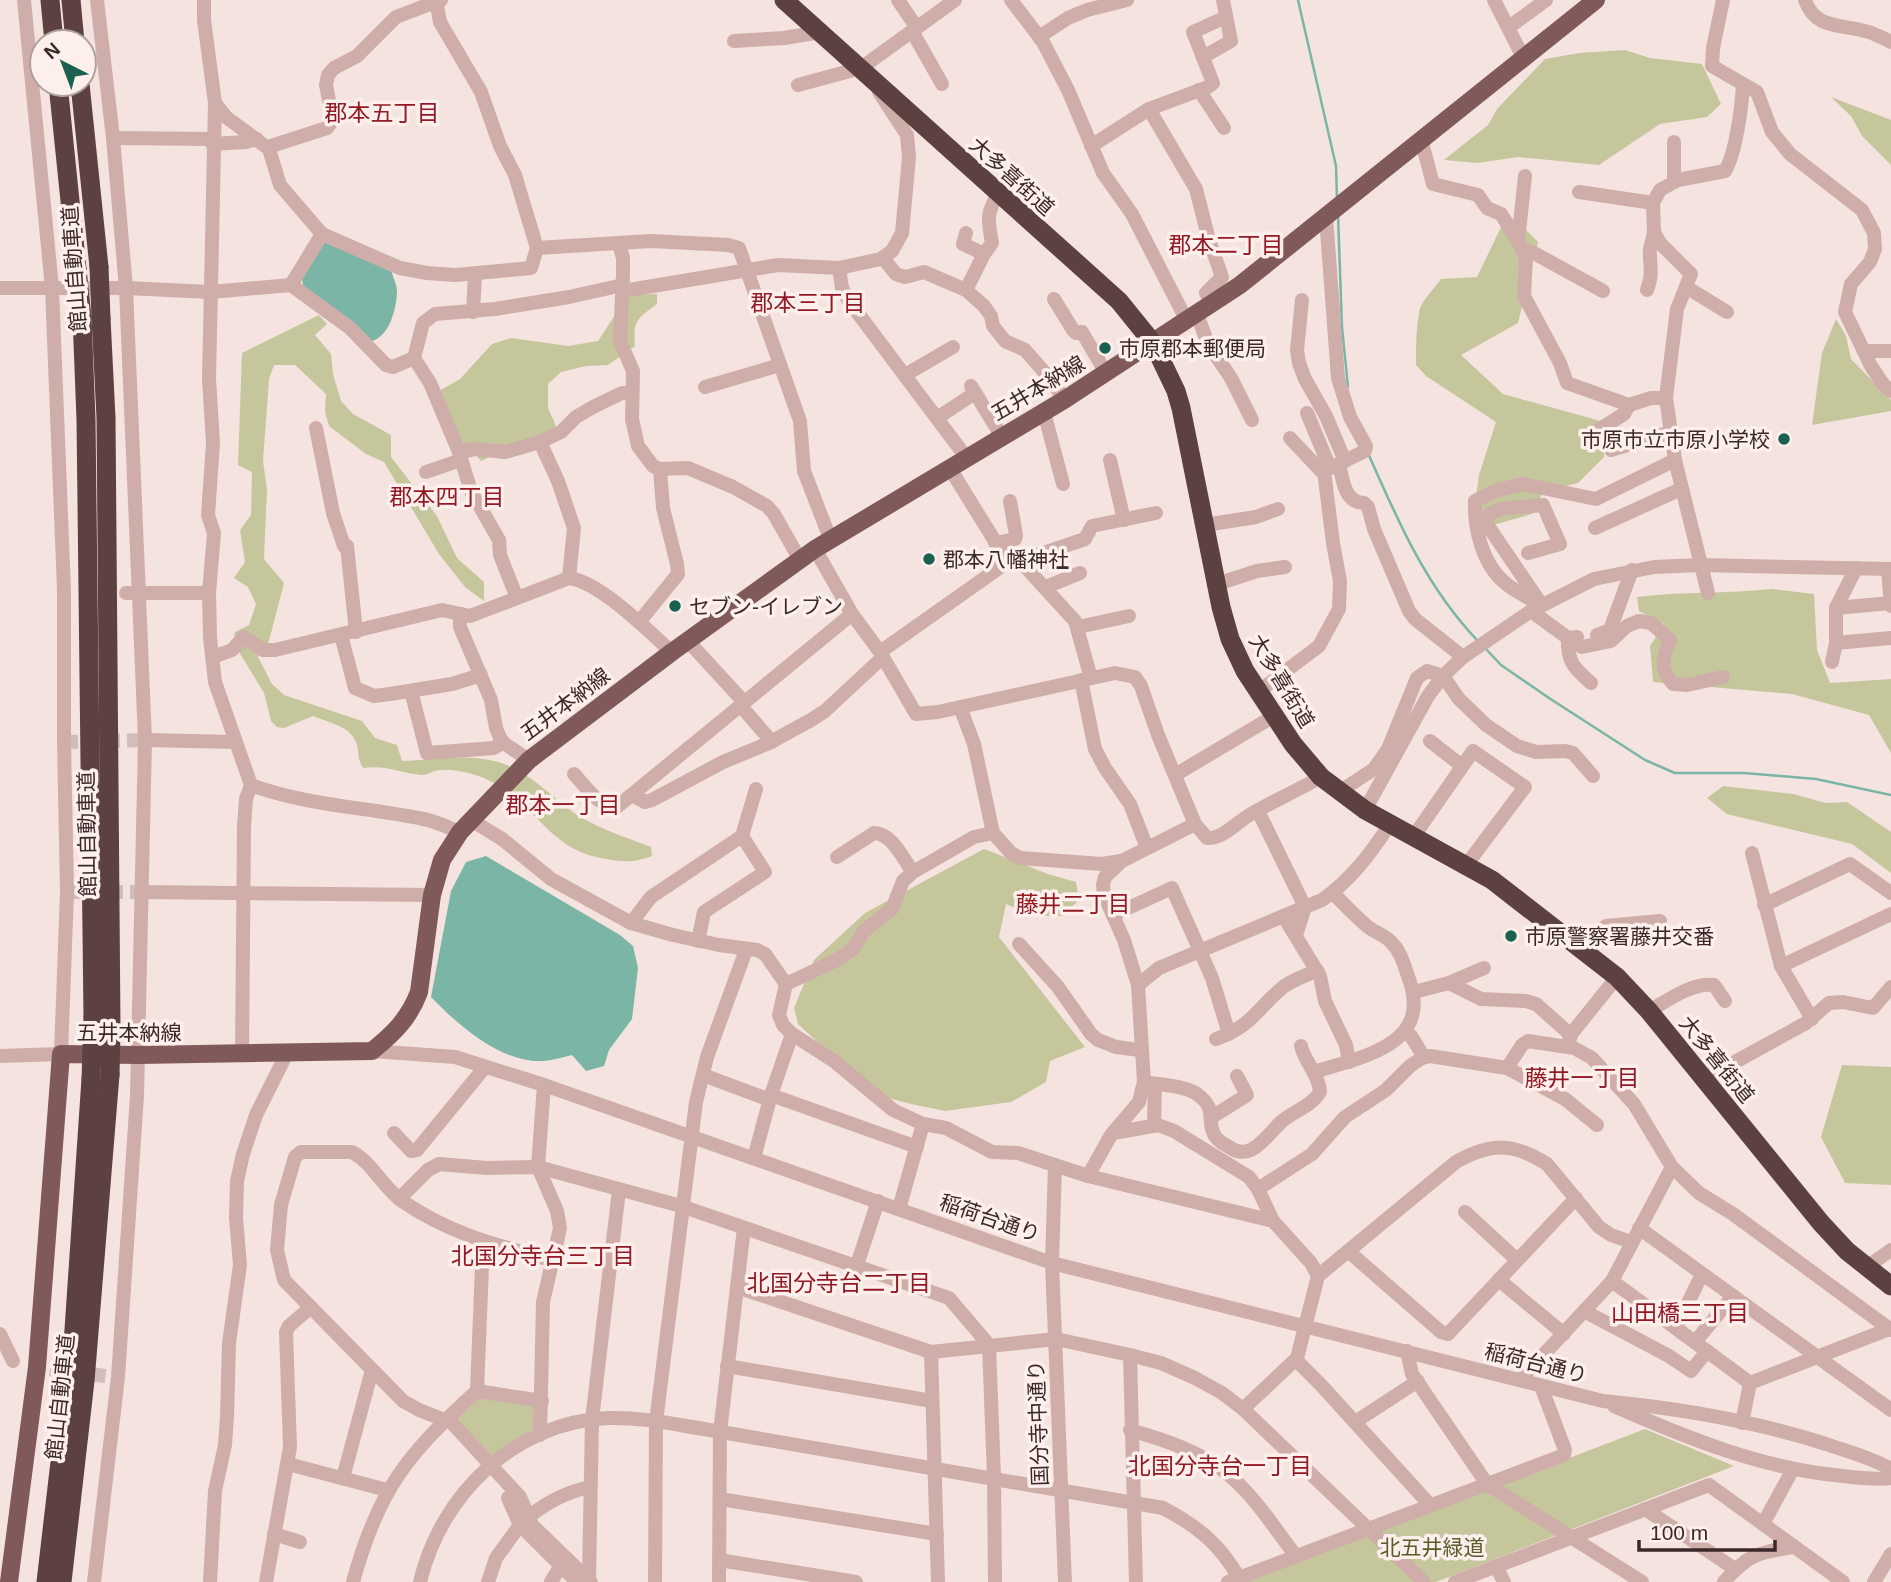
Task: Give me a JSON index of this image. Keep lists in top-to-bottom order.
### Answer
{
  "streets": {
    "highway": ["大多喜街道", "館山自動車道"],
    "main road": ["五井本納線"],
    "street": ["稲荷台通り", "国分寺中通り"]
  },
  "crossings": [
    ["大多喜街道", "五井本納線"],
    ["五井本納線", "稲荷台通り"],
    ["稲荷台通り", "国分寺中通り"]
  ],
  "districts": [
    "郡本五丁目",
    "郡本二丁目",
    "郡本三丁目",
    "郡本四丁目",
    "郡本一丁目",
    "藤井二丁目",
    "藤井一丁目",
    "北国分寺台三丁目",
    "北国分寺台二丁目",
    "山田橋三丁目",
    "北国分寺台一丁目"
  ],
  "parks": ["北五井緑道"],
  "places": [
    "市原郡本郵便局",
    "市原市立市原小学校",
    "郡本八幡神社",
    "セブン-イレブン",
    "市原警察署藤井交番"
  ],
  "scale_bar": "100 m",
  "north": "top left"
}
